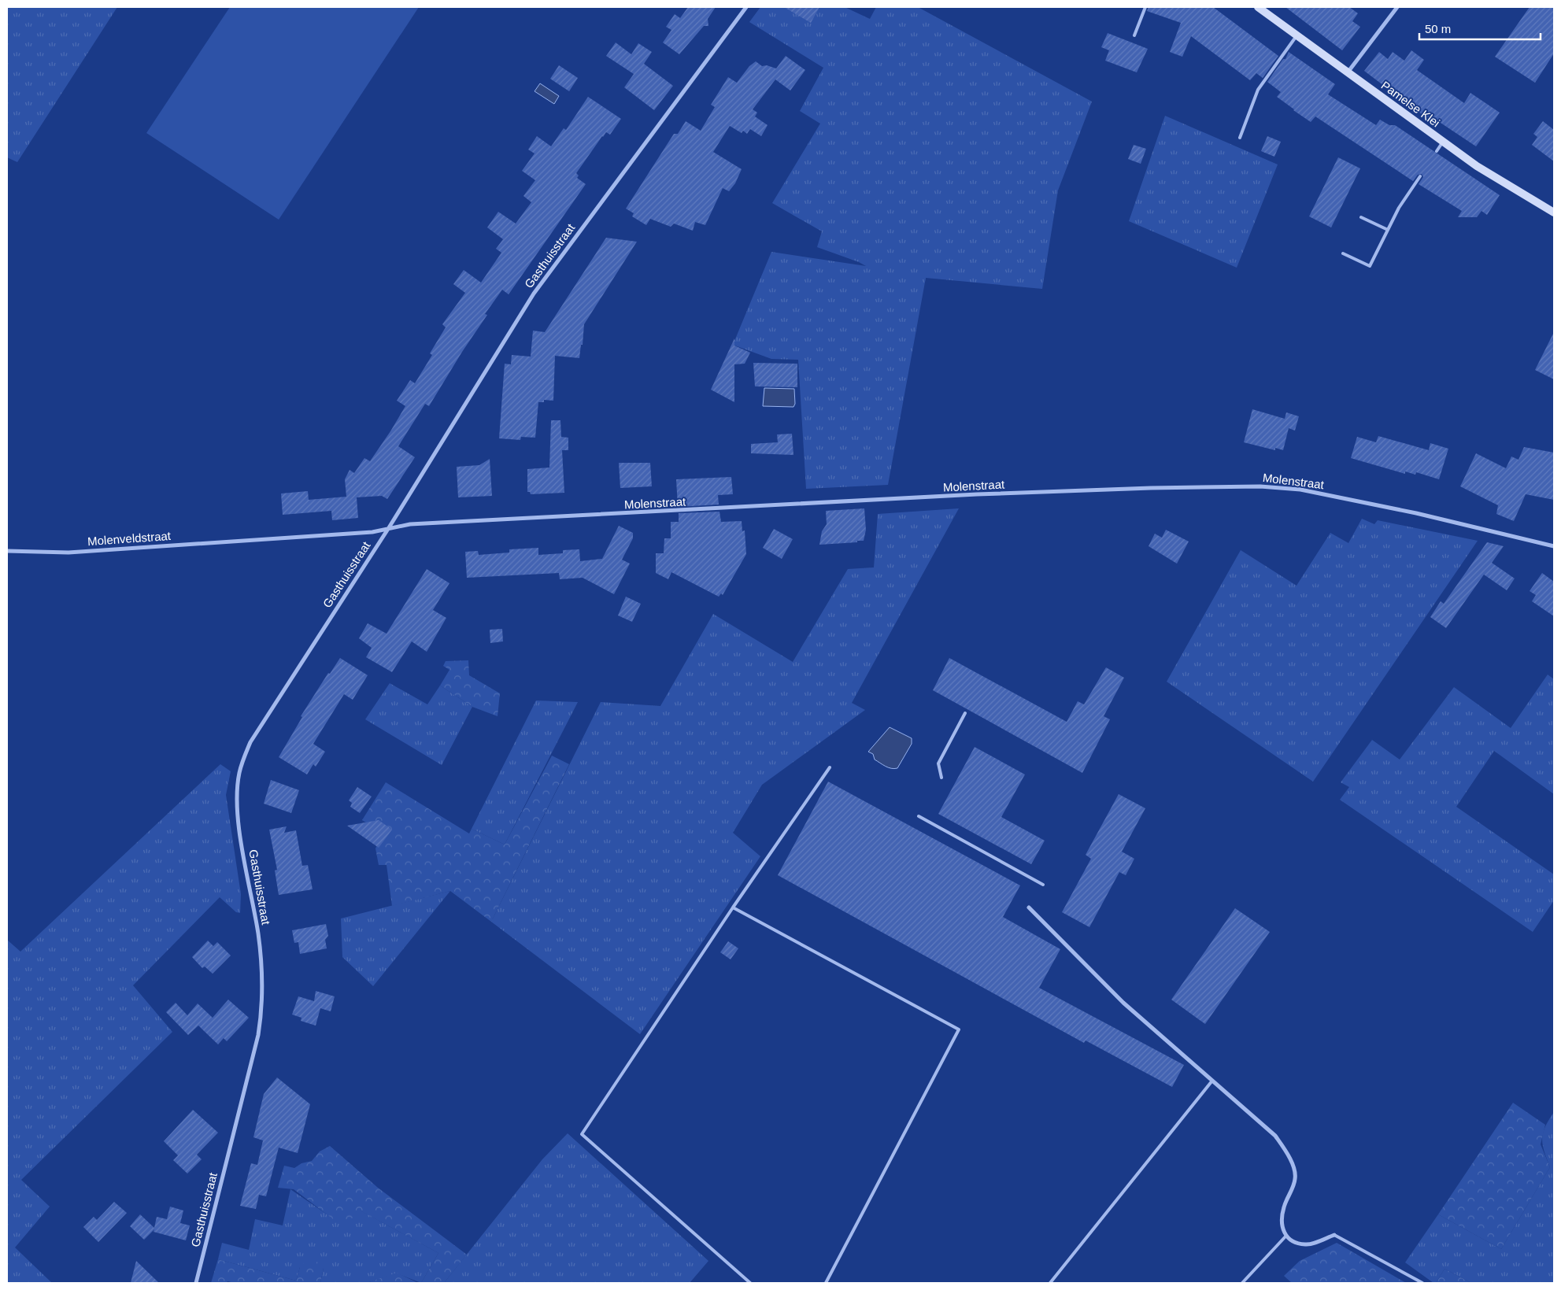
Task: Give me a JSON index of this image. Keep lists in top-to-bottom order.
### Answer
{
  "streets": {
    "main road": ["Pamelse Klei"],
    "street": ["Gasthuisstraat", "Molenstraat", "Molenveldstraat"]
  },
  "crossings": [
    ["Gasthuisstraat", "Molenstraat"],
    ["Gasthuisstraat", "Molenveldstraat"]
  ],
  "scale_bar": "50 m"
}
